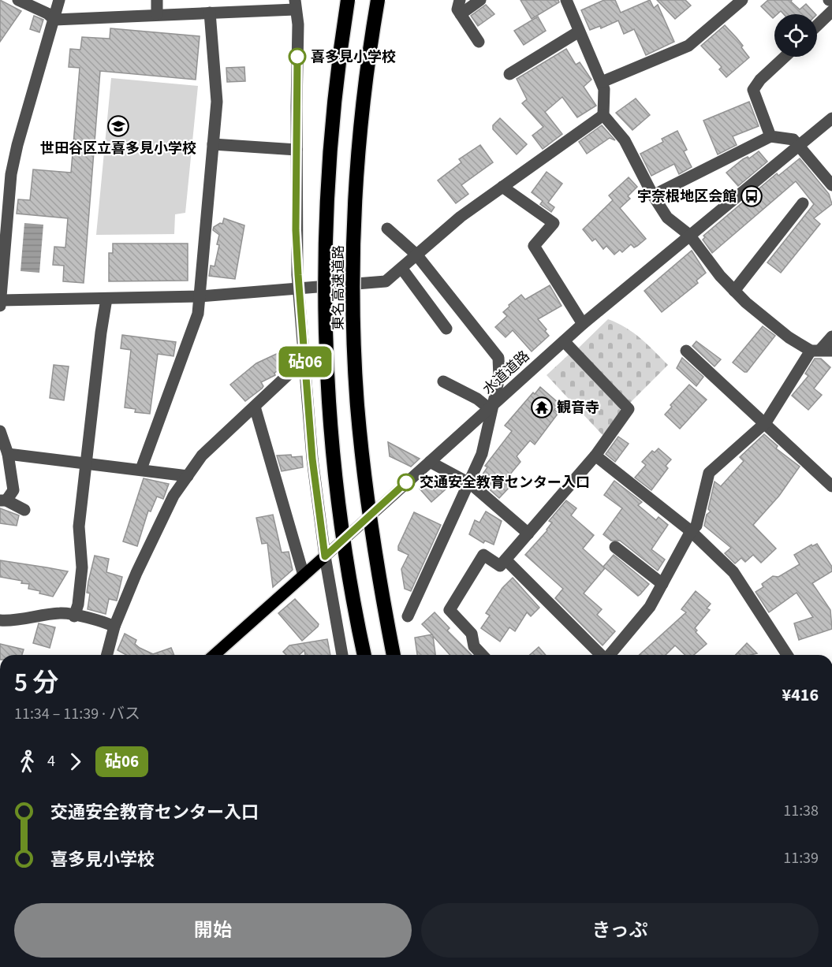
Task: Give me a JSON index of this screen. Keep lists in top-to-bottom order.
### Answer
{
  "streets": {
    "highway": ["東名高速道路"],
    "main road": ["水道道路"]
  },
  "places": {
    "other": ["喜多見小学校", "交通安全教育センター入口"],
    "school or university": ["世田谷区立喜多見小学校"],
    "bus stop": ["宇奈根地区会館"],
    "temple": ["観音寺"]
  },
  "lines": ["bus line 砧06"],
  "page": {
    "on_map": "砧06",
    "heading": ["5 分", "11:34 – 11:39 · バス", "¥416"],
    "legs": ["4", "砧06"],
    "list": [
      {
        "name": "交通安全教育センター入口",
        "value": "11:38"
      },
      {
        "name": "喜多見小学校",
        "value": "11:39"
      }
    ],
    "buttons": ["開始", "きっぷ"]
  }
}
